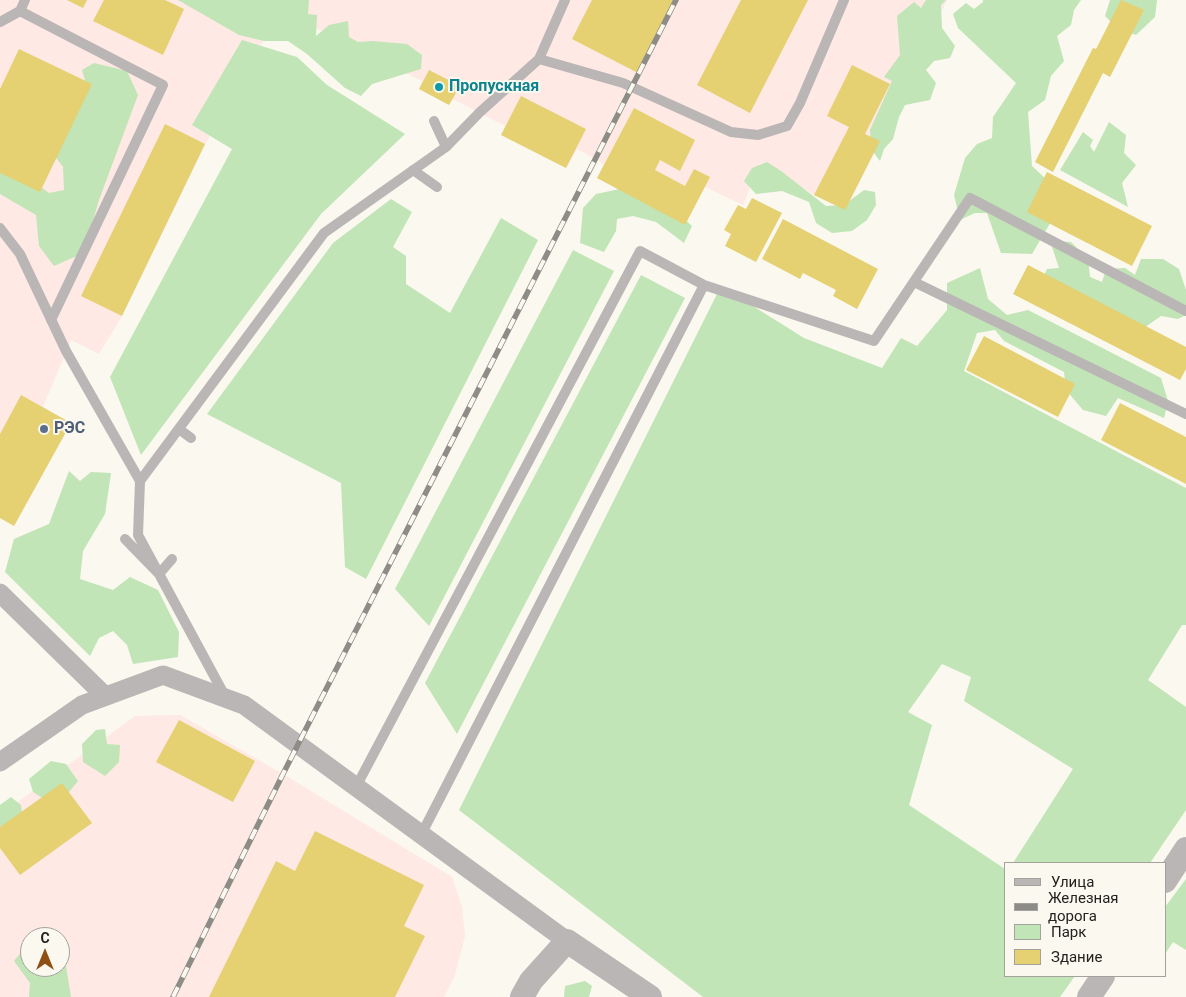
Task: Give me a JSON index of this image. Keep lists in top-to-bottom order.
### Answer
{
  "places": ["Пропускная", "РЭС"],
  "legend": [
    "Улица",
    "Железная дорога",
    "Парк",
    "Здание"
  ],
  "north": "top"
}
